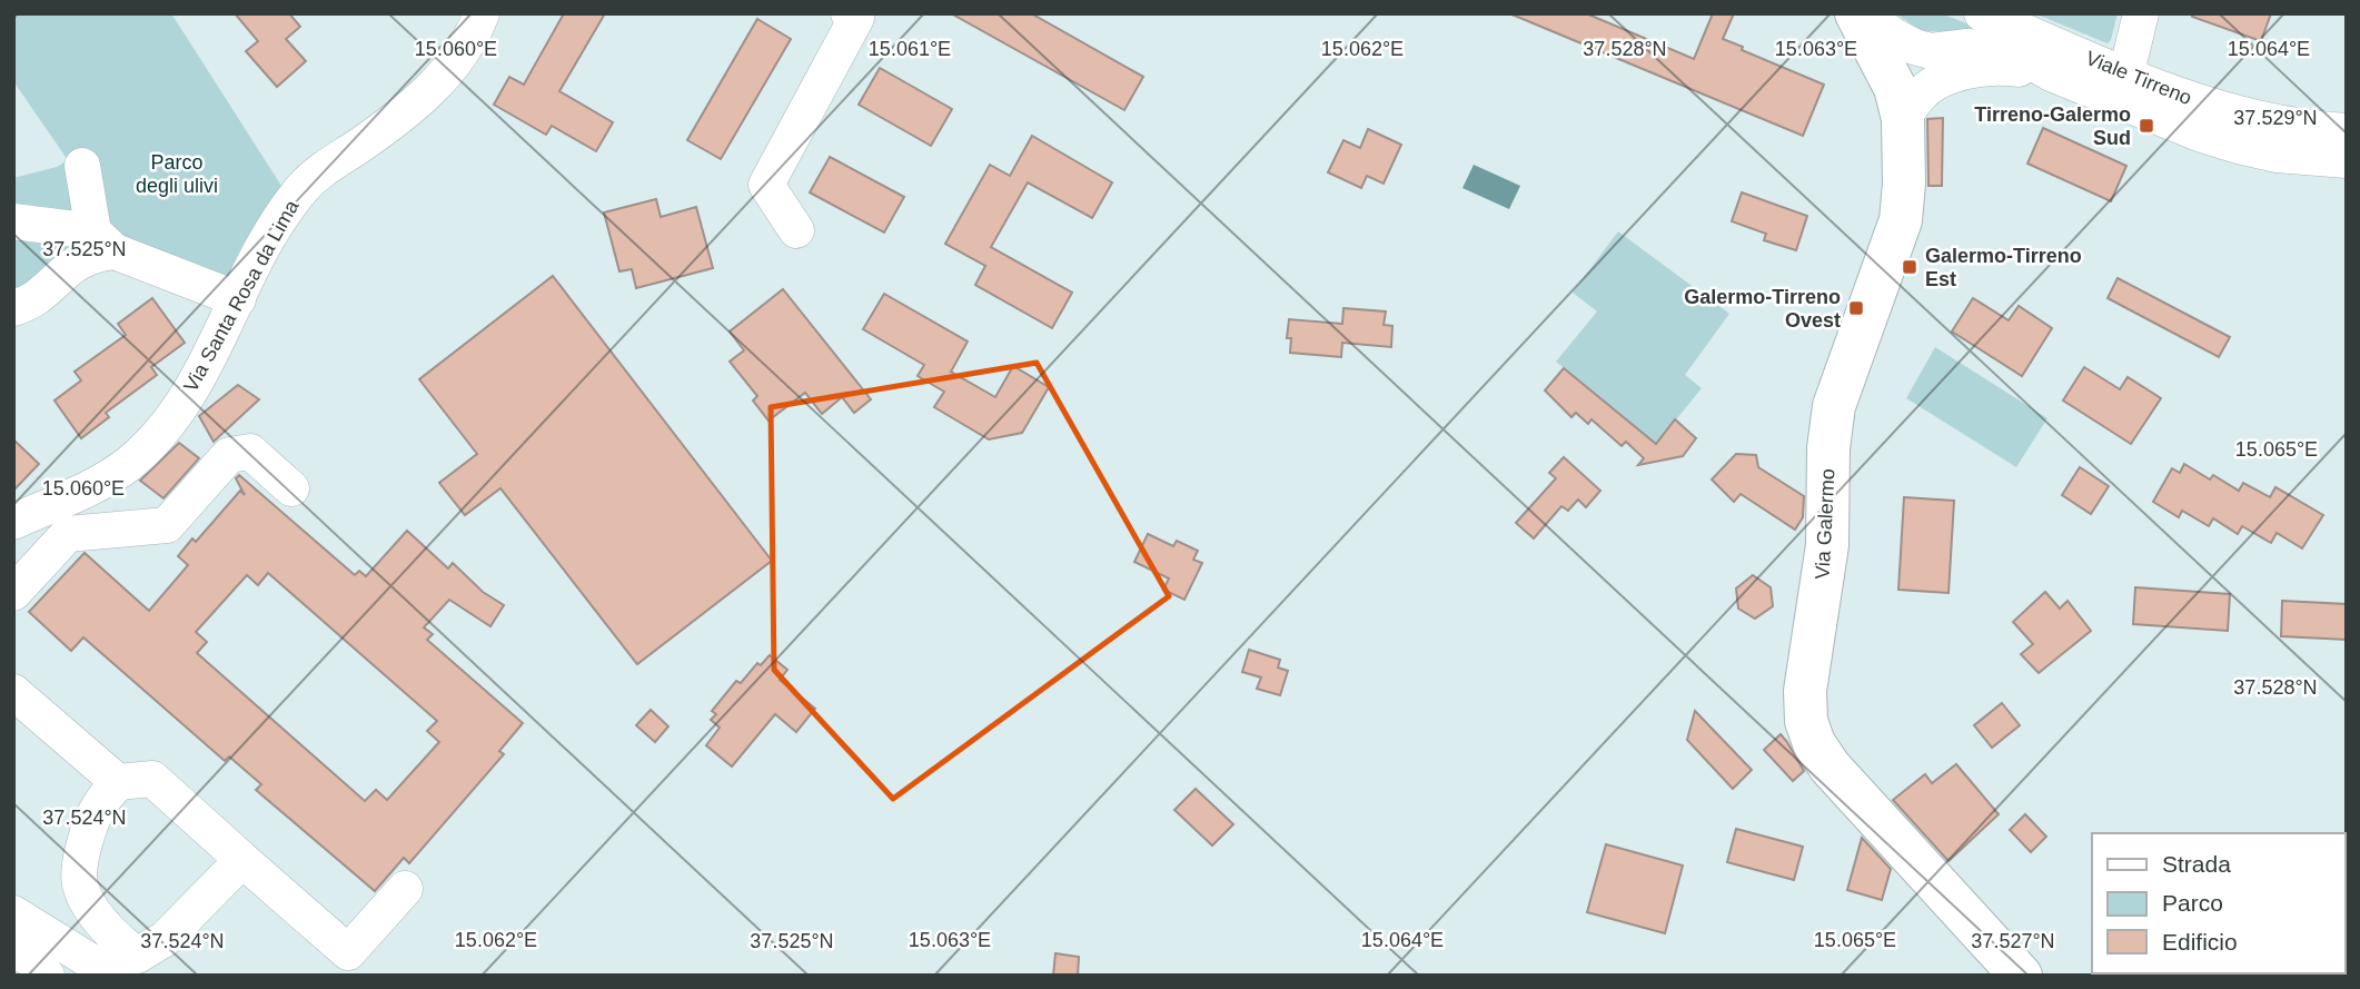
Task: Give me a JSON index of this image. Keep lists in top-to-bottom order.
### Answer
{
  "streets": {
    "main road": ["Via Galermo"],
    "street": ["Viale Tirreno", "Via Santa Rosa da Lima"]
  },
  "parks": ["Parco degli ulivi"],
  "places": {
    "transit": ["Tirreno-Galermo Sud", "Galermo-Tirreno Est", "Galermo-Tirreno Ovest"]
  },
  "legend": ["Strada", "Parco", "Edificio"],
  "coordinates": [
    "37.528°N",
    "15.060°E",
    "15.061°E",
    "15.062°E",
    "15.063°E",
    "15.064°E",
    "37.529°N",
    "37.525°N",
    "15.065°E",
    "37.524°N",
    "37.527°N"
  ]
}
